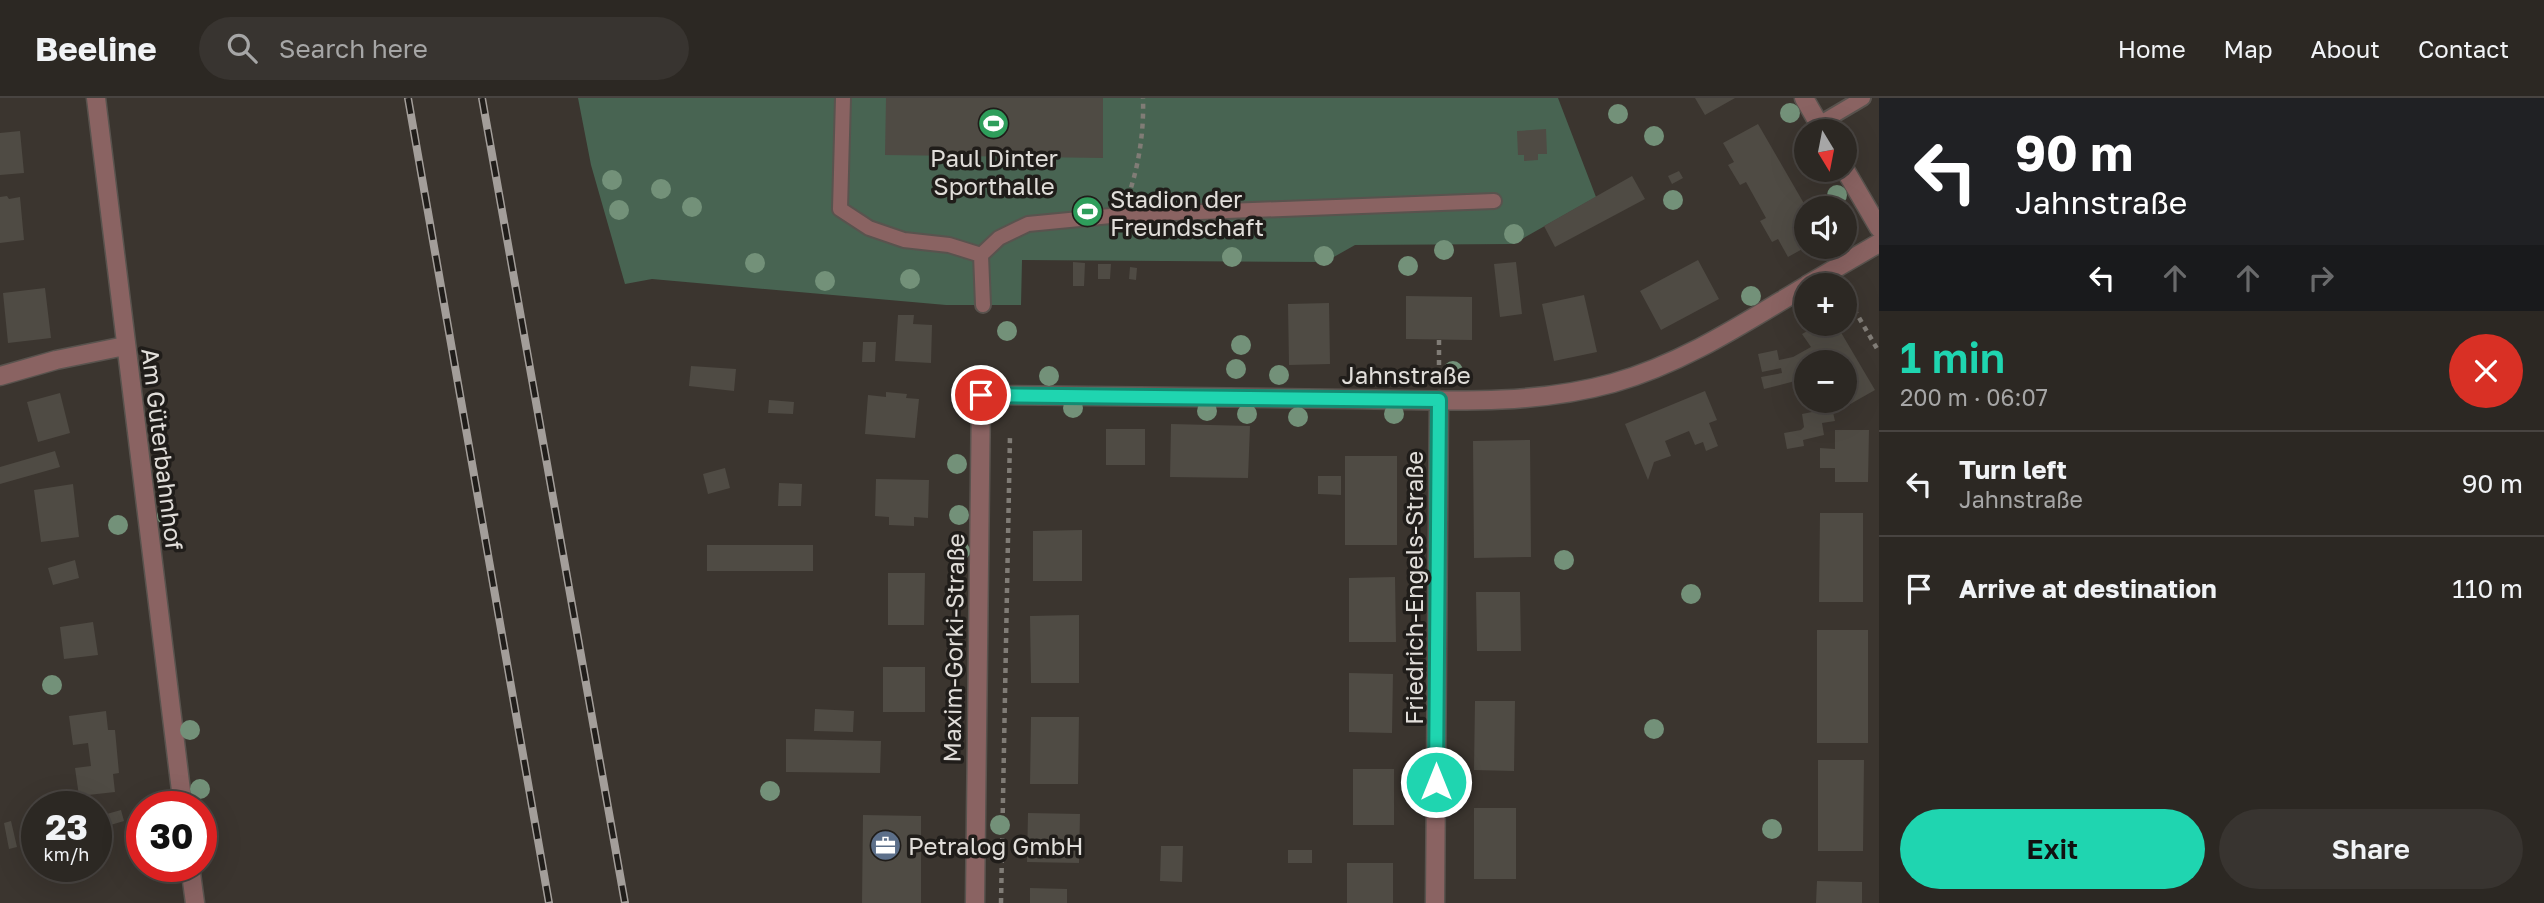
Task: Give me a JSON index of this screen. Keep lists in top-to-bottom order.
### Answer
{
  "streets": {
    "street": [
      "Jahnstraße",
      "Am Güterbahnhof",
      "Friedrich-Engels-Straße",
      "Maxim-Gorki-Straße"
    ]
  },
  "crossings": [
    ["Jahnstraße", "Friedrich-Engels-Straße"],
    ["Jahnstraße", "Maxim-Gorki-Straße"]
  ],
  "places": {
    "sports": ["Paul Dinter Sporthalle", "Stadion der Freundschaft"],
    "office": ["Petralog GmbH"]
  },
  "north": "bottom",
  "page": {
    "header": "Beeline",
    "search": "Search here",
    "nav": [
      "Home",
      "Map",
      "About",
      "Contact"
    ],
    "turn": ["90 m", "Jahnstraße"],
    "map_buttons": ["+", "−"],
    "heading": ["1 min", "200 m · 06:07"],
    "list": [
      {
        "name": "Turn left",
        "note": "Jahnstraße",
        "value": "90 m"
      },
      {
        "name": "Arrive at destination",
        "value": "110 m"
      }
    ],
    "speed": "23 km/h",
    "limit": "30",
    "buttons": ["Exit", "Share"]
  }
}
